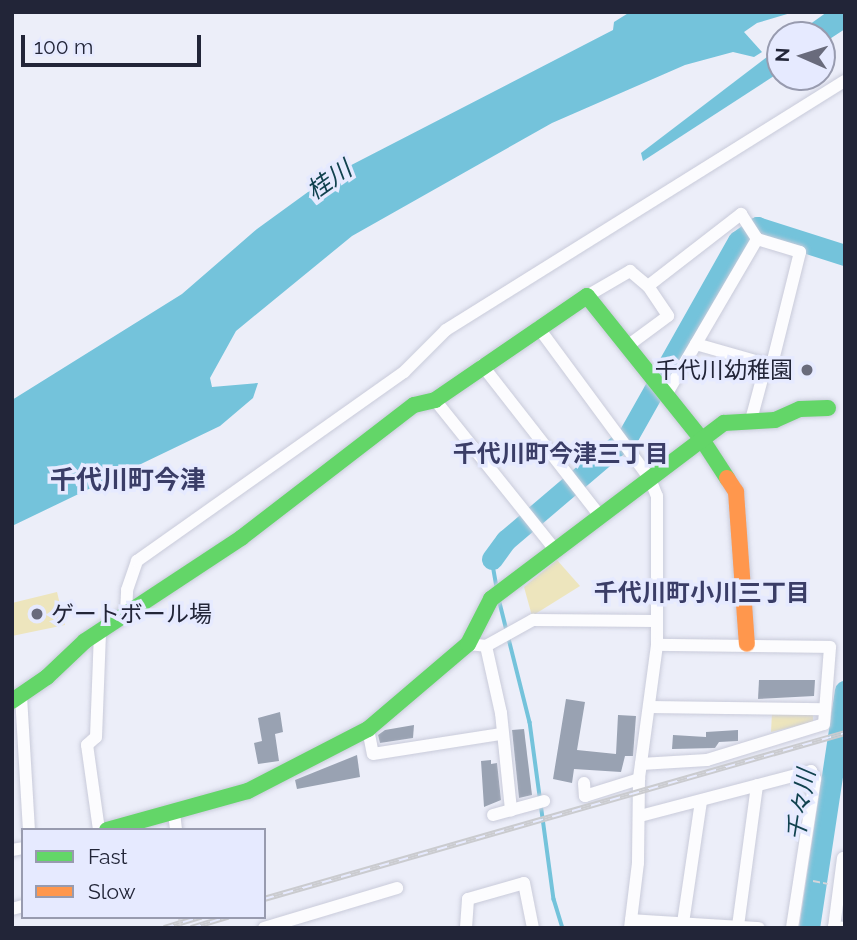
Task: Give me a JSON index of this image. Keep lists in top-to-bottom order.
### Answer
{
  "districts": ["千代川町今津三丁目", "千代川町今津", "千代川町小川三丁目"],
  "water": ["桂川", "千々川"],
  "places": ["千代川幼稚園", "ゲートボール場"],
  "legend": ["Fast", "Slow"],
  "scale_bar": "100 m",
  "north": "left"
}
